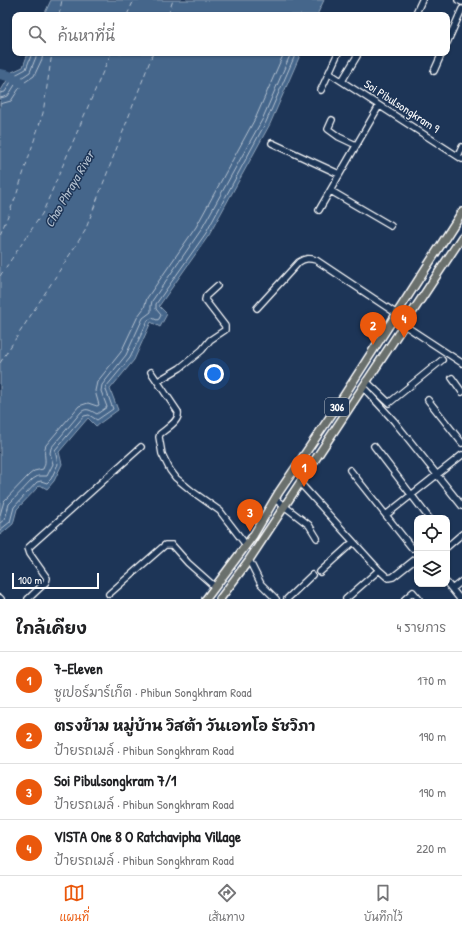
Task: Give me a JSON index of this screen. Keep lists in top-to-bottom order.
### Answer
{
  "streets": {
    "main road": ["306"],
    "street": ["Soi Pibulsongkram 9"]
  },
  "water": ["Chao Phraya River"],
  "scale_bar": "100 m",
  "page": {
    "search": "ค้นหาที่นี่",
    "pins": [
      "4",
      "2",
      "1",
      "3"
    ],
    "scale": "100 m",
    "heading": ["ใกล้เคียง", "4 รายการ"],
    "list": [
      {
        "mark": "1",
        "name": "7-Eleven",
        "note": "ซูเปอร์มาร์เก็ต · Phibun Songkhram Road",
        "value": "170 m"
      },
      {
        "mark": "2",
        "name": "ตรงข้าม หมู่บ้าน วิสต้า วันเอทโอ รัชวิภา",
        "note": "ป้ายรถเมล์ · Phibun Songkhram Road",
        "value": "190 m"
      },
      {
        "mark": "3",
        "name": "Soi Pibulsongkram 7/1",
        "note": "ป้ายรถเมล์ · Phibun Songkhram Road",
        "value": "190 m"
      },
      {
        "mark": "4",
        "name": "VISTA One 8 O Ratchavipha Village",
        "note": "ป้ายรถเมล์ · Phibun Songkhram Road",
        "value": "220 m"
      }
    ],
    "nav": ["แผนที่", "เส้นทาง", "บันทึกไว้"]
  }
}
